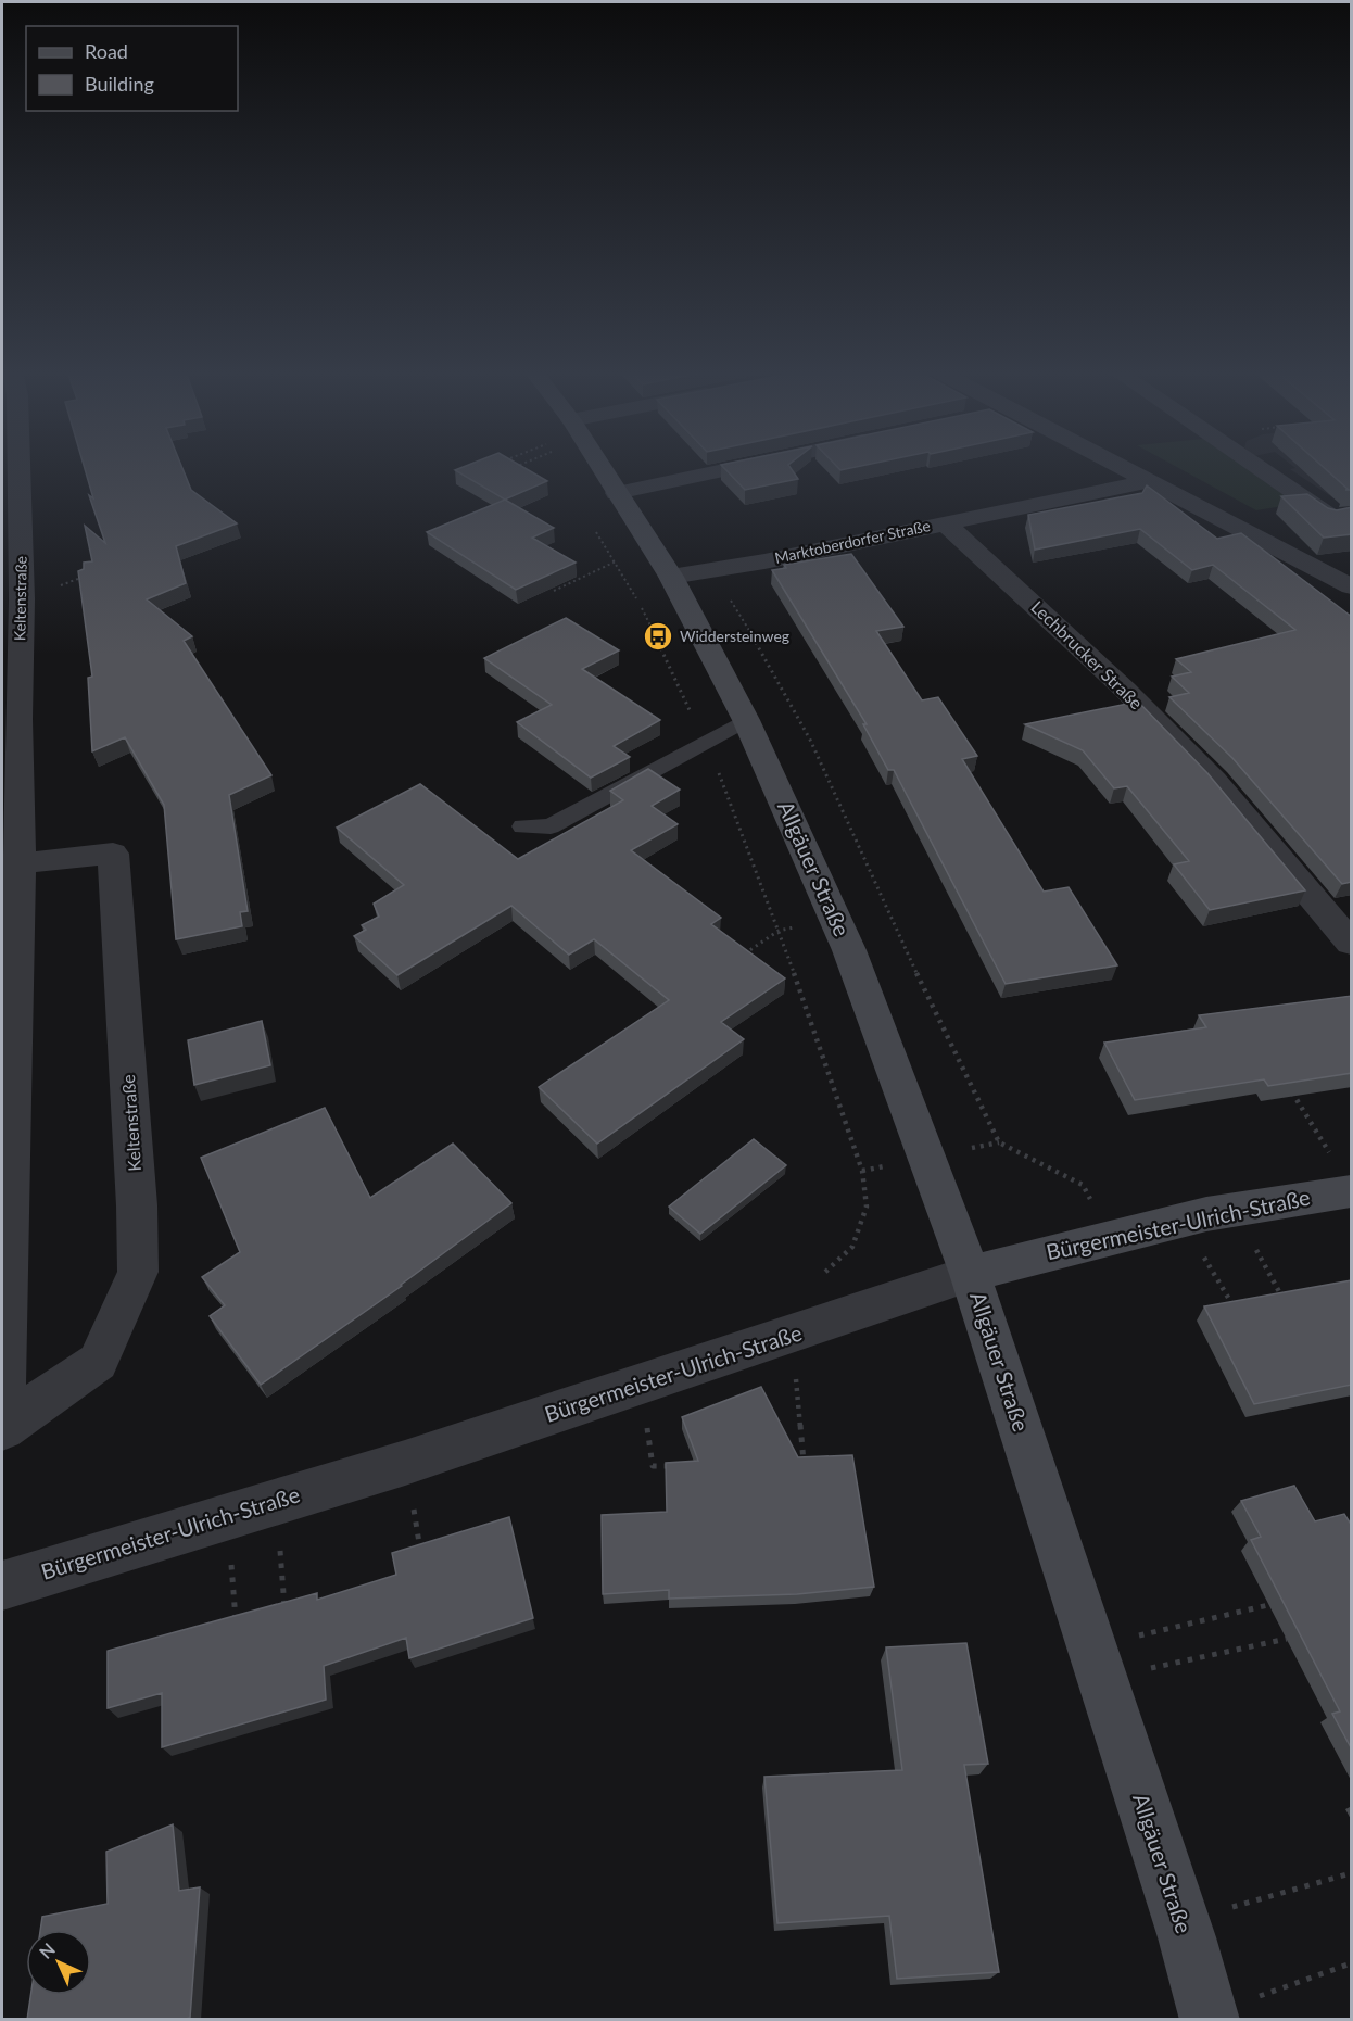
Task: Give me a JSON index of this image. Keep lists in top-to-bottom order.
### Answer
{
  "streets": {
    "main road": ["Allgäuer Straße", "Bürgermeister-Ulrich-Straße"],
    "street": ["Marktoberdorfer Straße", "Keltenstraße", "Lechbrucker Straße"]
  },
  "crossings": [
    ["Marktoberdorfer Straße", "Lechbrucker Straße"],
    ["Marktoberdorfer Straße", "Allgäuer Straße"],
    ["Allgäuer Straße", "Bürgermeister-Ulrich-Straße"]
  ],
  "places": {
    "bus stop": ["Widdersteinweg"]
  },
  "legend": ["Road", "Building"],
  "north": "top left"
}
